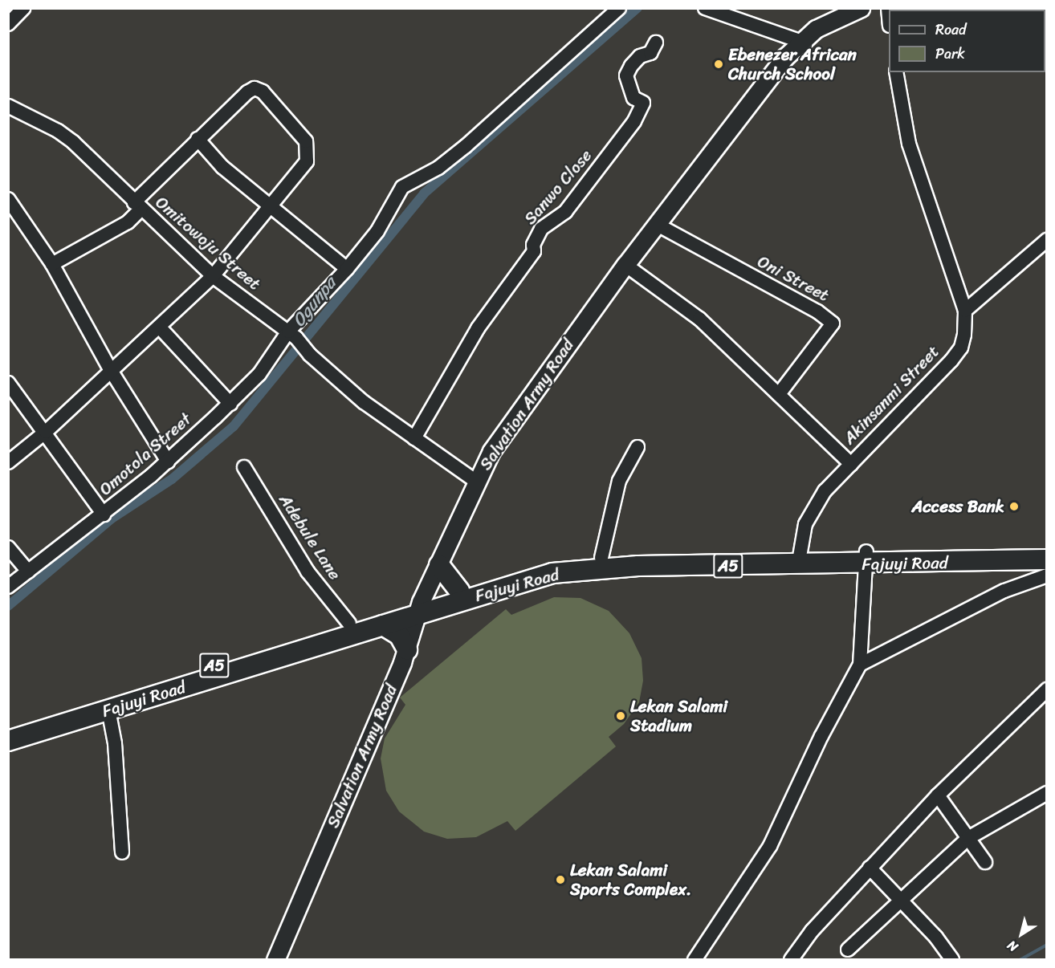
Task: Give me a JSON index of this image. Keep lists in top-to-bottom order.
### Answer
{
  "streets": {
    "highway": ["Fajuyi Road", "A5"],
    "main road": ["Salvation Army Road"],
    "street": [
      "Sanwo Close",
      "Omitowoju Street",
      "Oni Street",
      "Akinsanmi Street",
      "Omotola Street",
      "Adebule Lane"
    ]
  },
  "crossings": [
    ["Sanwo Close", "Omitowoju Street"],
    ["Omitowoju Street", "Salvation Army Road"],
    ["Omitowoju Street", "Omotola Street"],
    ["Oni Street", "Salvation Army Road"],
    ["Akinsanmi Street", "Fajuyi Road"],
    ["Salvation Army Road", "Fajuyi Road"],
    ["Adebule Lane", "Fajuyi Road"]
  ],
  "water": ["Ogunpa"],
  "places": [
    "Ebenezer African Church School",
    "Access Bank",
    "Lekan Salami Stadium",
    "Lekan Salami Sports Complex."
  ],
  "legend": ["Road", "Park"],
  "north": "bottom left"
}
